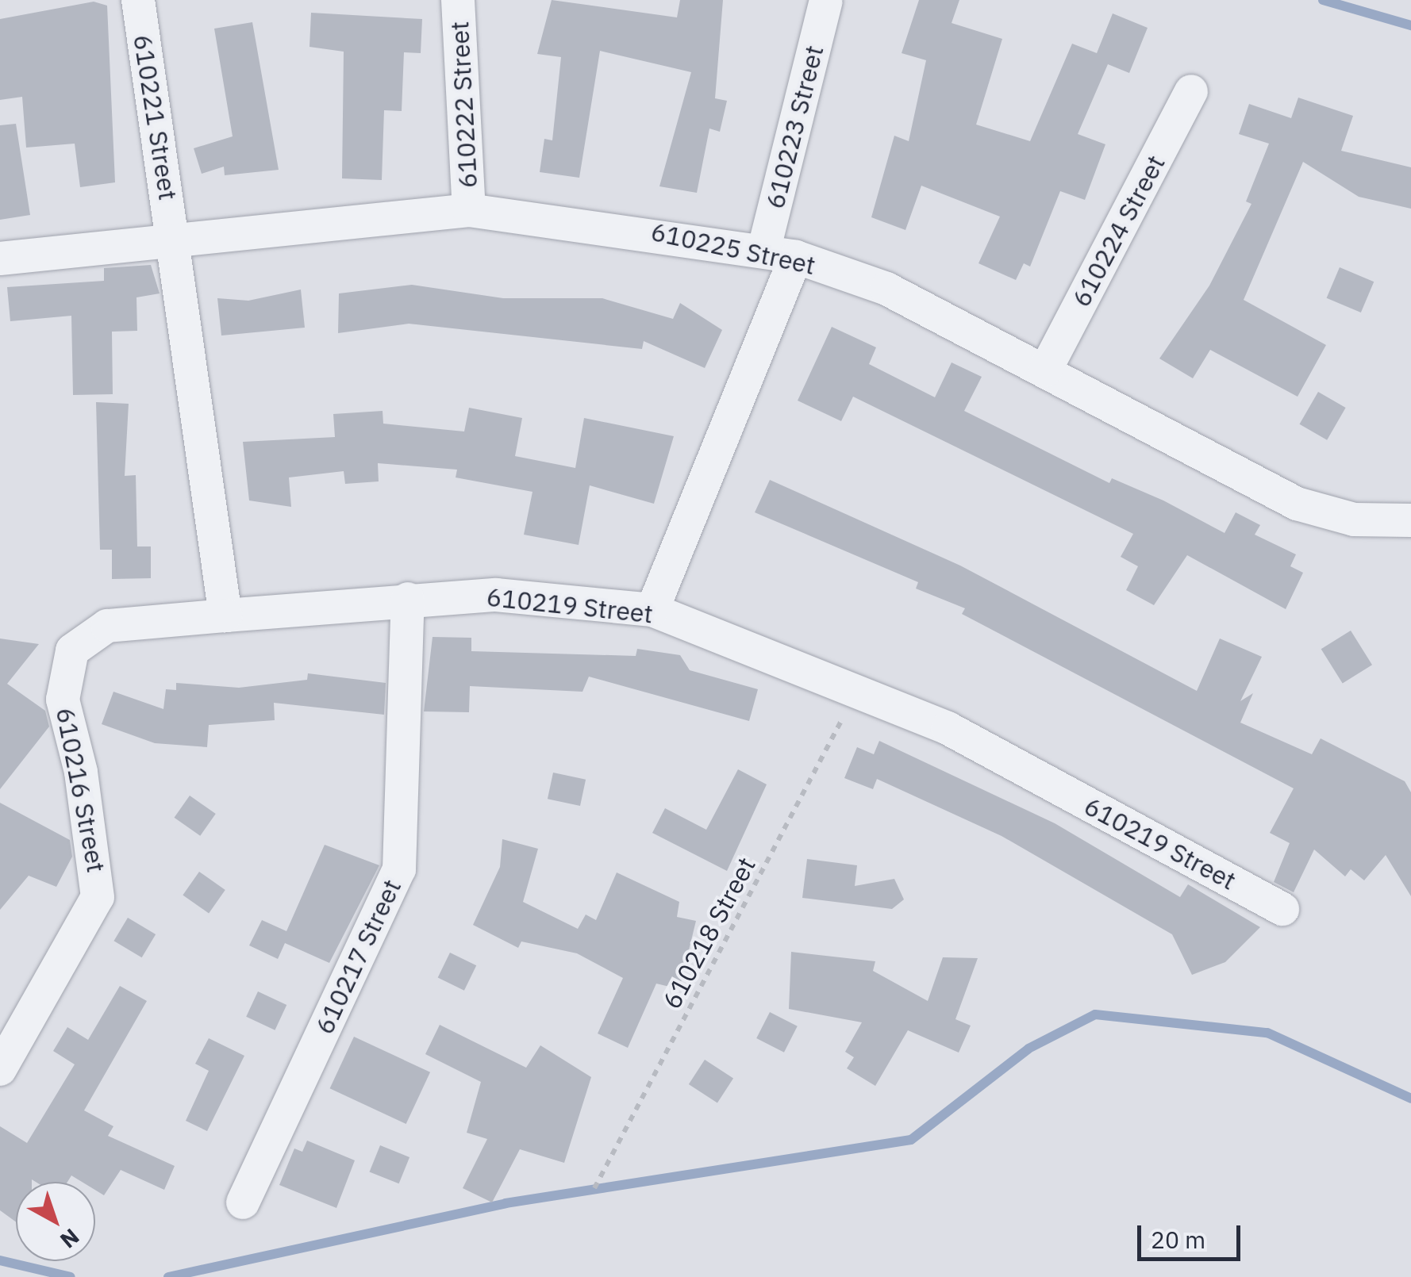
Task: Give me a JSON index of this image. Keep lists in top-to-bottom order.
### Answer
{
  "streets": {
    "street": [
      "610222 Street",
      "610221 Street",
      "610223 Street",
      "610224 Street",
      "610225 Street",
      "610219 Street",
      "610216 Street",
      "610217 Street"
    ],
    "path": ["610218 Street"]
  },
  "crossings": [
    ["610222 Street", "610225 Street"],
    ["610221 Street", "610225 Street"],
    ["610223 Street", "610225 Street"],
    ["610224 Street", "610225 Street"],
    ["610219 Street", "610216 Street"],
    ["610219 Street", "610218 Street"],
    ["610219 Street", "610217 Street"]
  ],
  "scale_bar": "20 m",
  "north": "bottom right"
}
